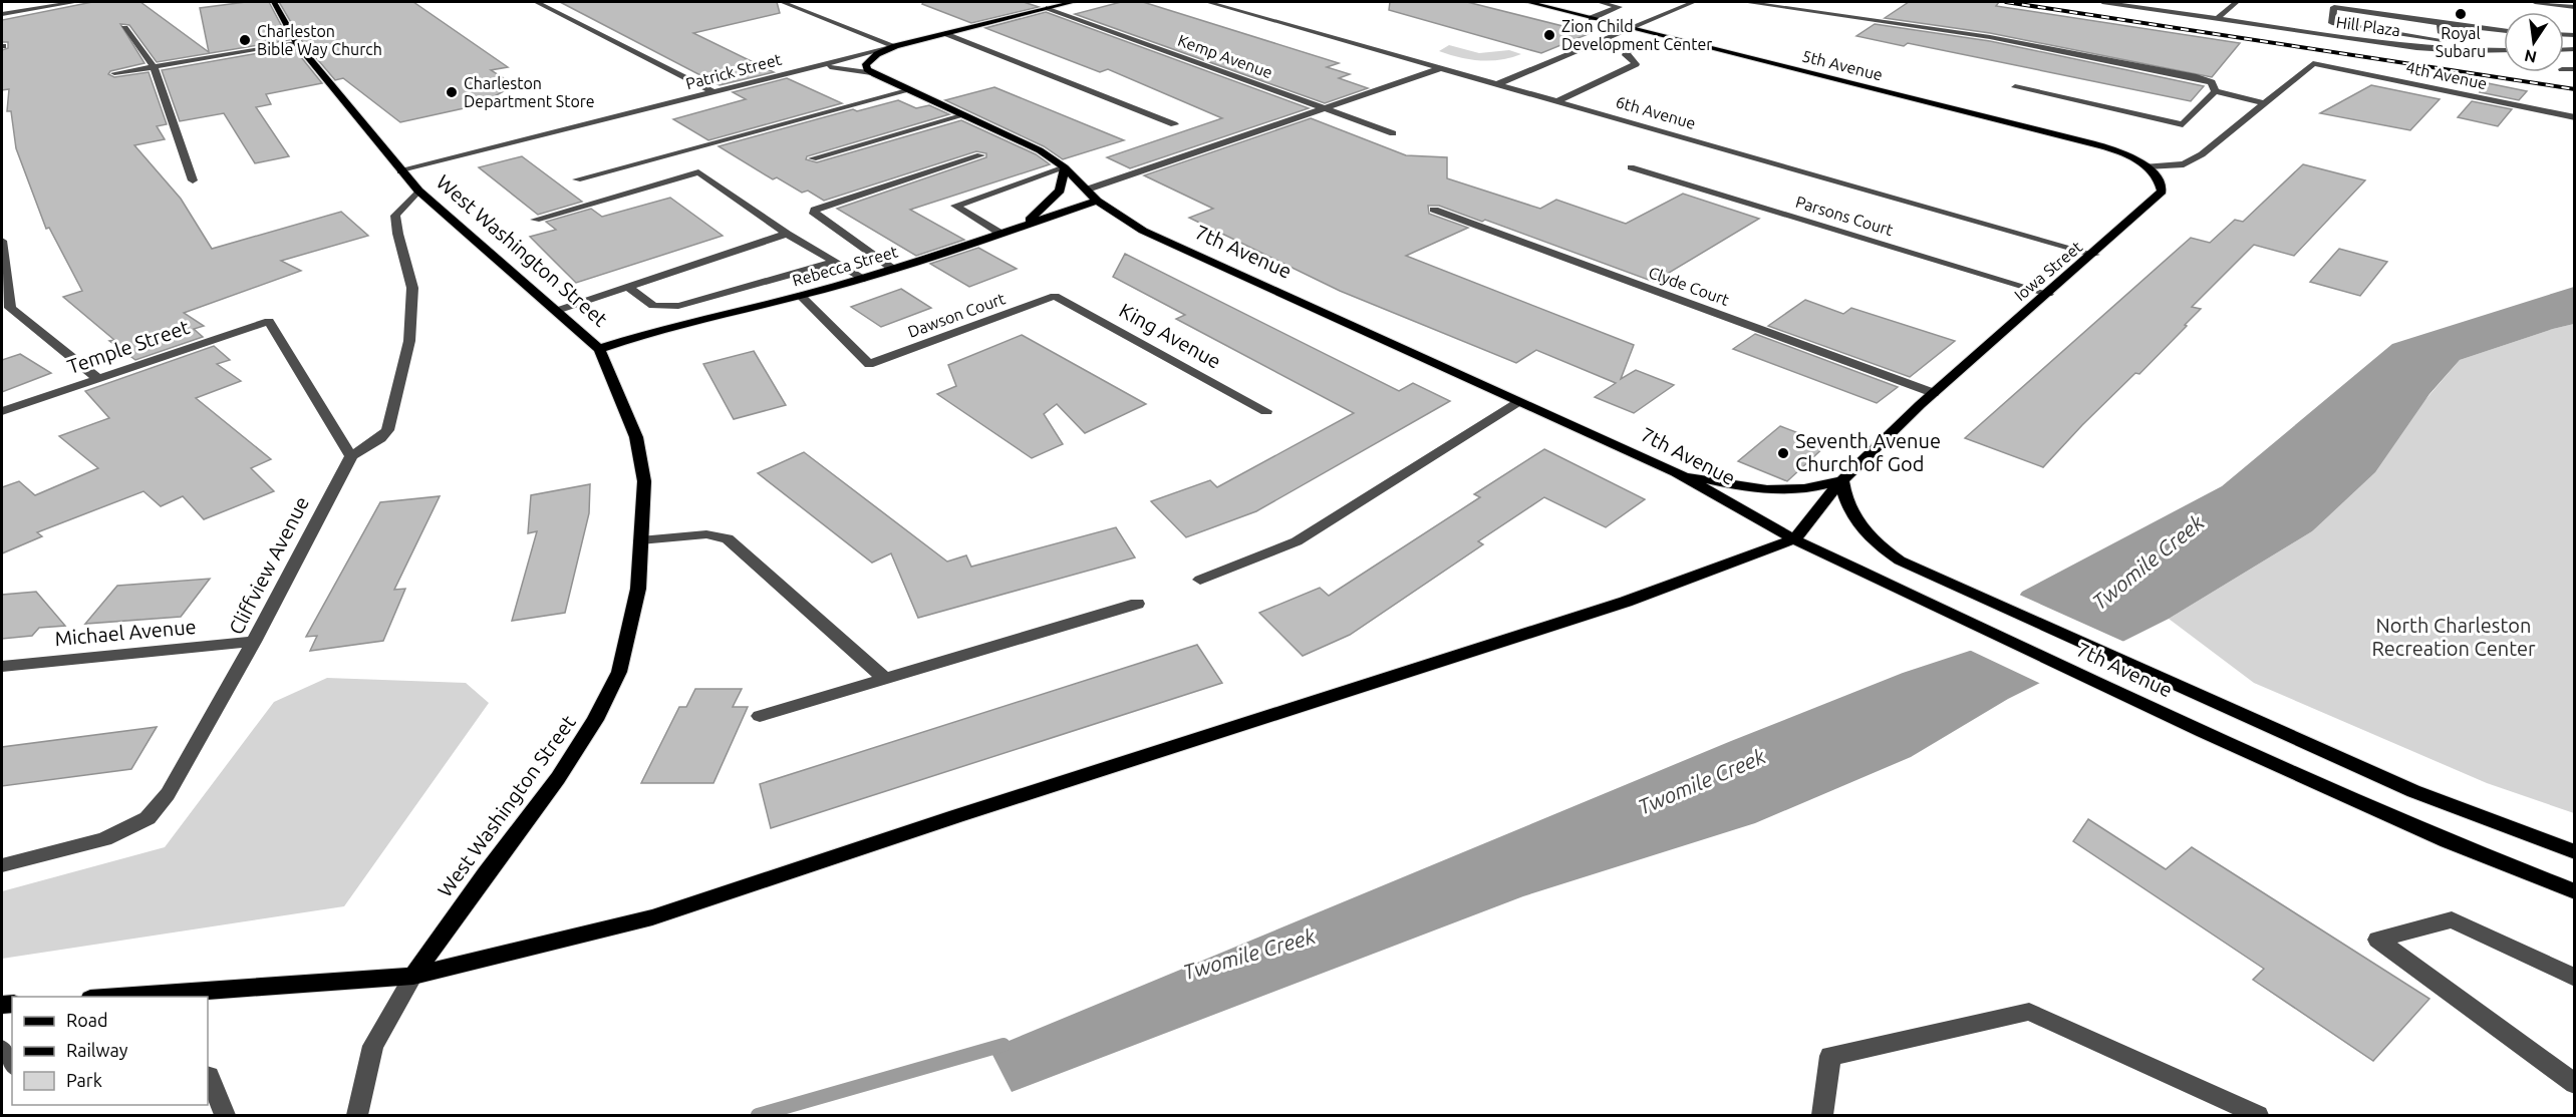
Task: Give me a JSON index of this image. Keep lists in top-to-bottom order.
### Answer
{
  "streets": {
    "main road": [
      "5th Avenue",
      "Patrick Street",
      "West Washington Street",
      "7th Avenue",
      "Rebecca Street",
      "Iowa Street"
    ],
    "street": [
      "Hill Plaza",
      "Kemp Avenue",
      "4th Avenue",
      "6th Avenue",
      "Parsons Court",
      "Clyde Court",
      "Dawson Court",
      "King Avenue",
      "Temple Street",
      "Cliffview Avenue",
      "Michael Avenue"
    ]
  },
  "crossings": [
    ["Kemp Avenue", "Patrick Street"],
    ["5th Avenue", "Iowa Street"],
    ["Patrick Street", "West Washington Street"],
    ["Patrick Street", "7th Avenue"],
    ["6th Avenue", "Iowa Street"],
    ["Parsons Court", "Iowa Street"],
    ["West Washington Street", "Rebecca Street"],
    ["7th Avenue", "Rebecca Street"],
    ["7th Avenue", "Iowa Street"],
    ["Rebecca Street", "Dawson Court"],
    ["Iowa Street", "Clyde Court"],
    ["Dawson Court", "King Avenue"],
    ["Temple Street", "Cliffview Avenue"],
    ["Cliffview Avenue", "Michael Avenue"]
  ],
  "water": ["Twomile Creek"],
  "parks": ["North Charleston Recreation Center"],
  "places": [
    "Royal Subaru",
    "Zion Child Development Center",
    "Charleston Bible Way Church",
    "Charleston Department Store",
    "Seventh Avenue Church of God"
  ],
  "legend": ["Road", "Railway", "Park"],
  "north": "bottom"
}
